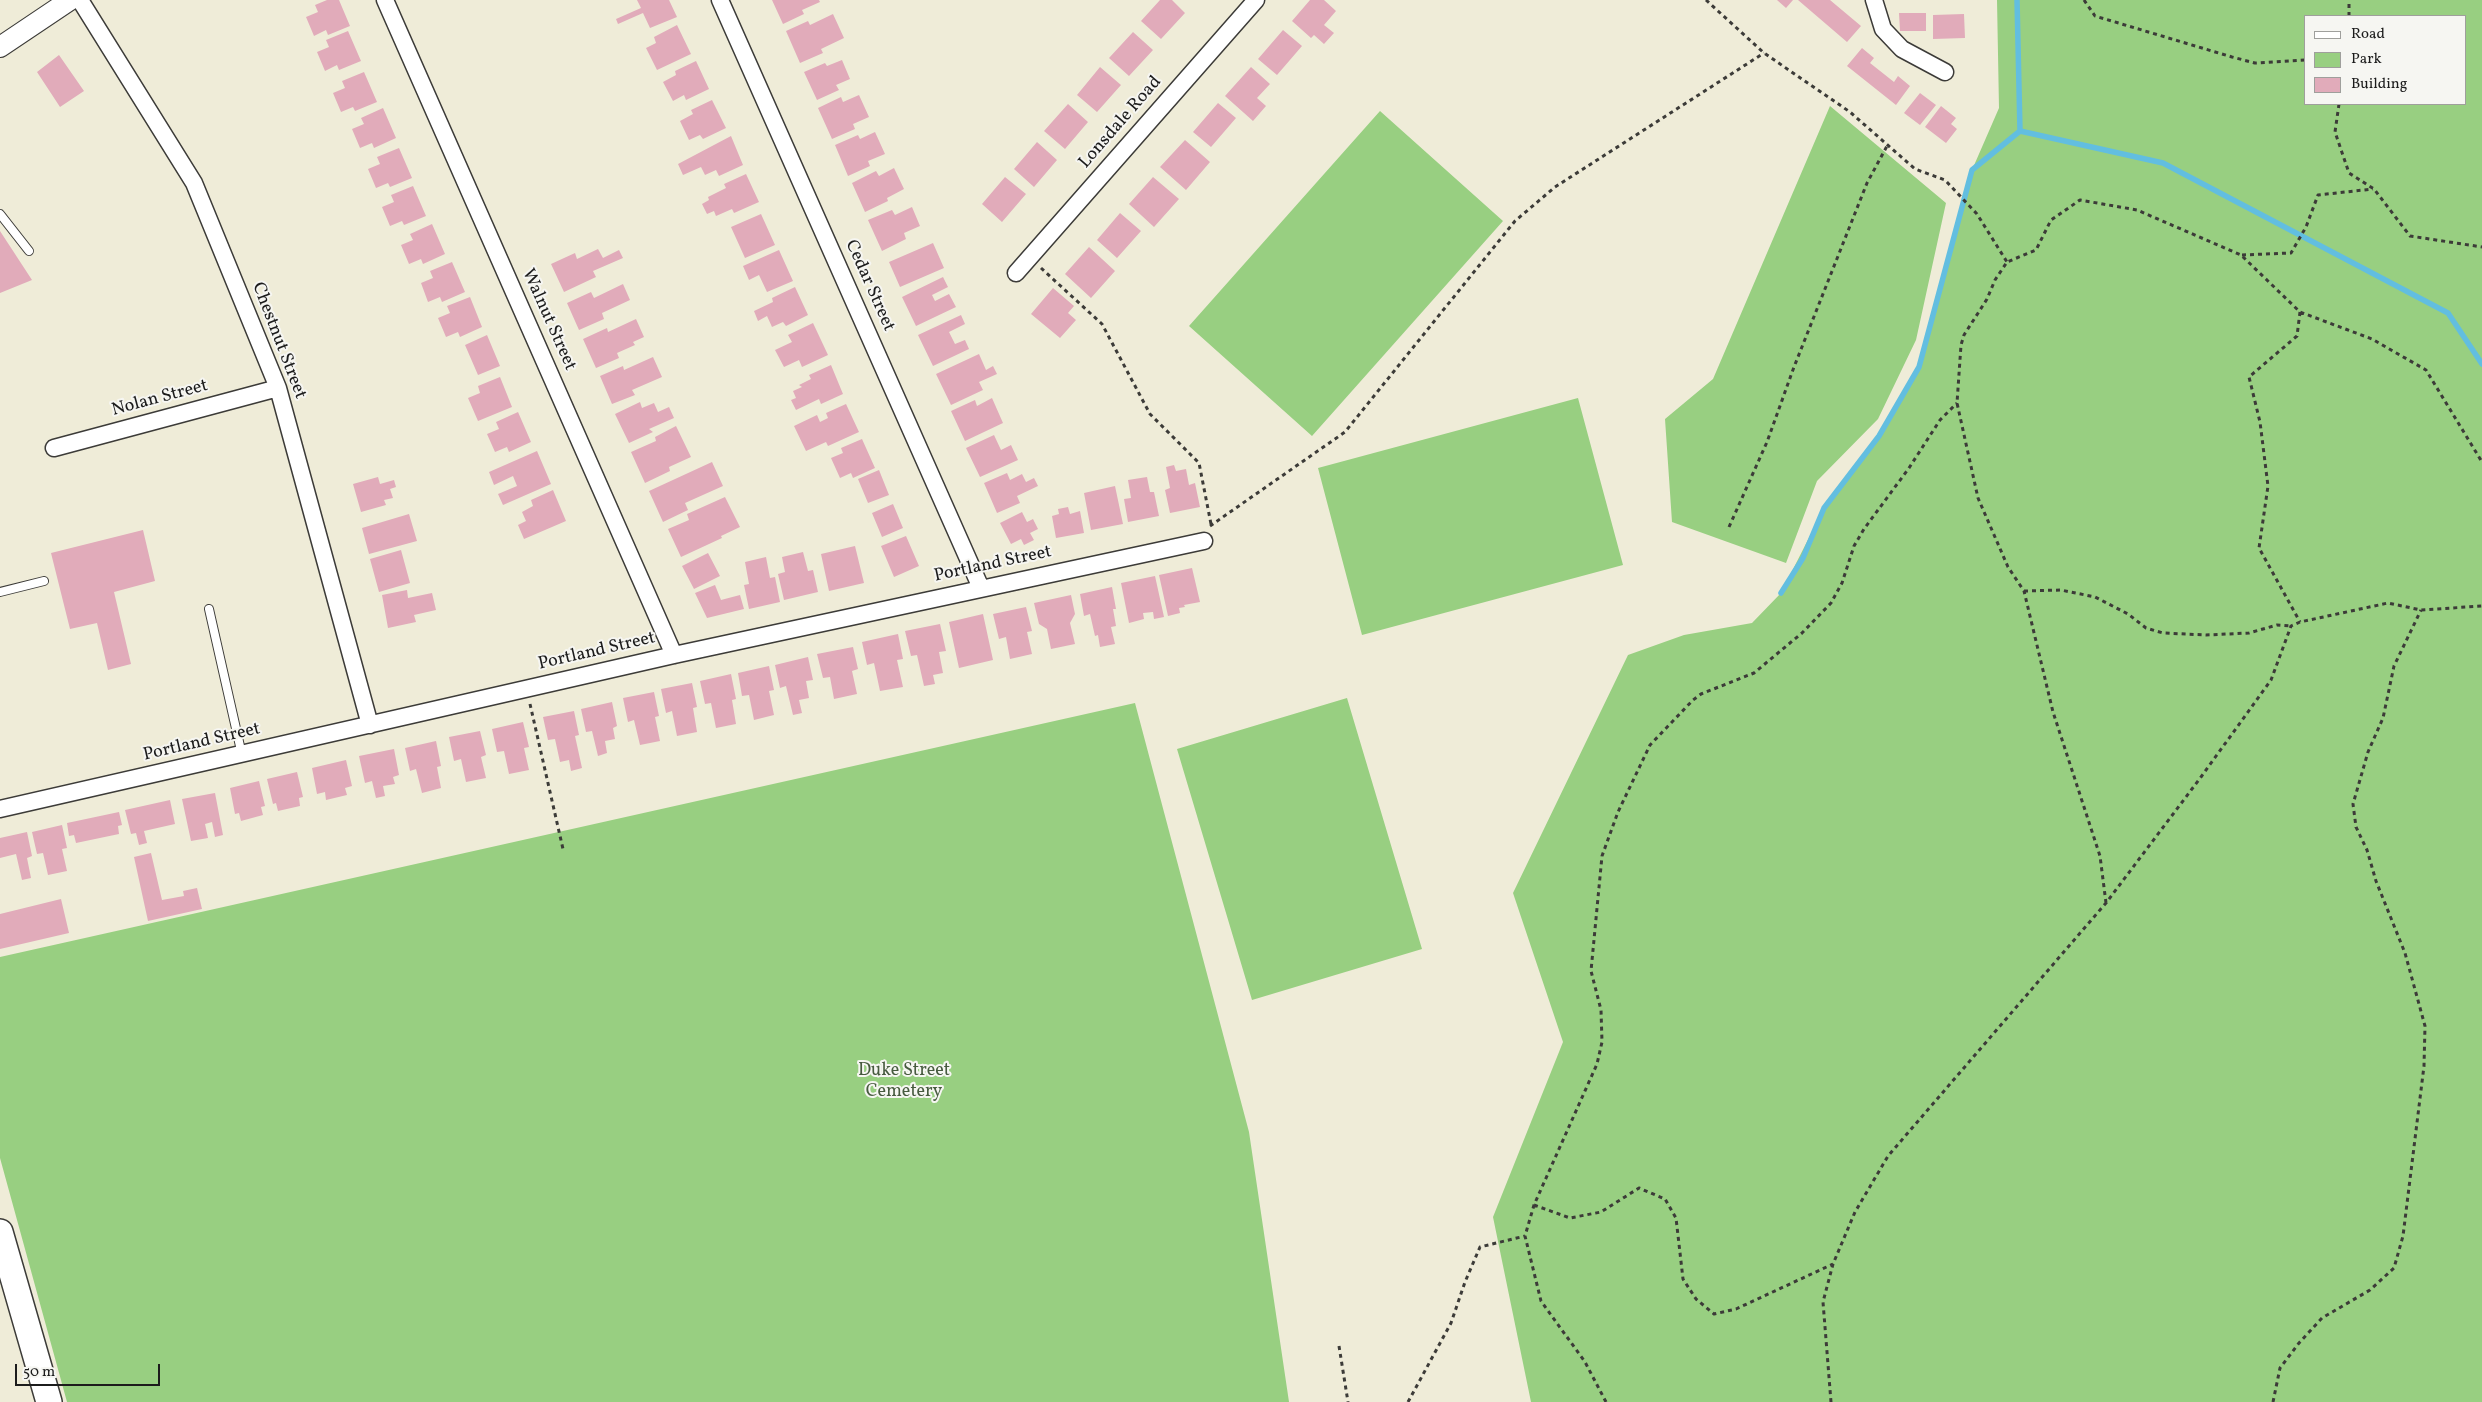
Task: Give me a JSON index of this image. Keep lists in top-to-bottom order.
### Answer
{
  "streets": {
    "street": [
      "Lonsdale Road",
      "Cedar Street",
      "Walnut Street",
      "Chestnut Street",
      "Nolan Street",
      "Portland Street"
    ]
  },
  "crossings": [
    ["Cedar Street", "Portland Street"],
    ["Walnut Street", "Portland Street"],
    ["Chestnut Street", "Nolan Street"],
    ["Chestnut Street", "Portland Street"]
  ],
  "parks": ["Duke Street Cemetery"],
  "legend": ["Road", "Park", "Building"],
  "scale_bar": "50 m"
}
